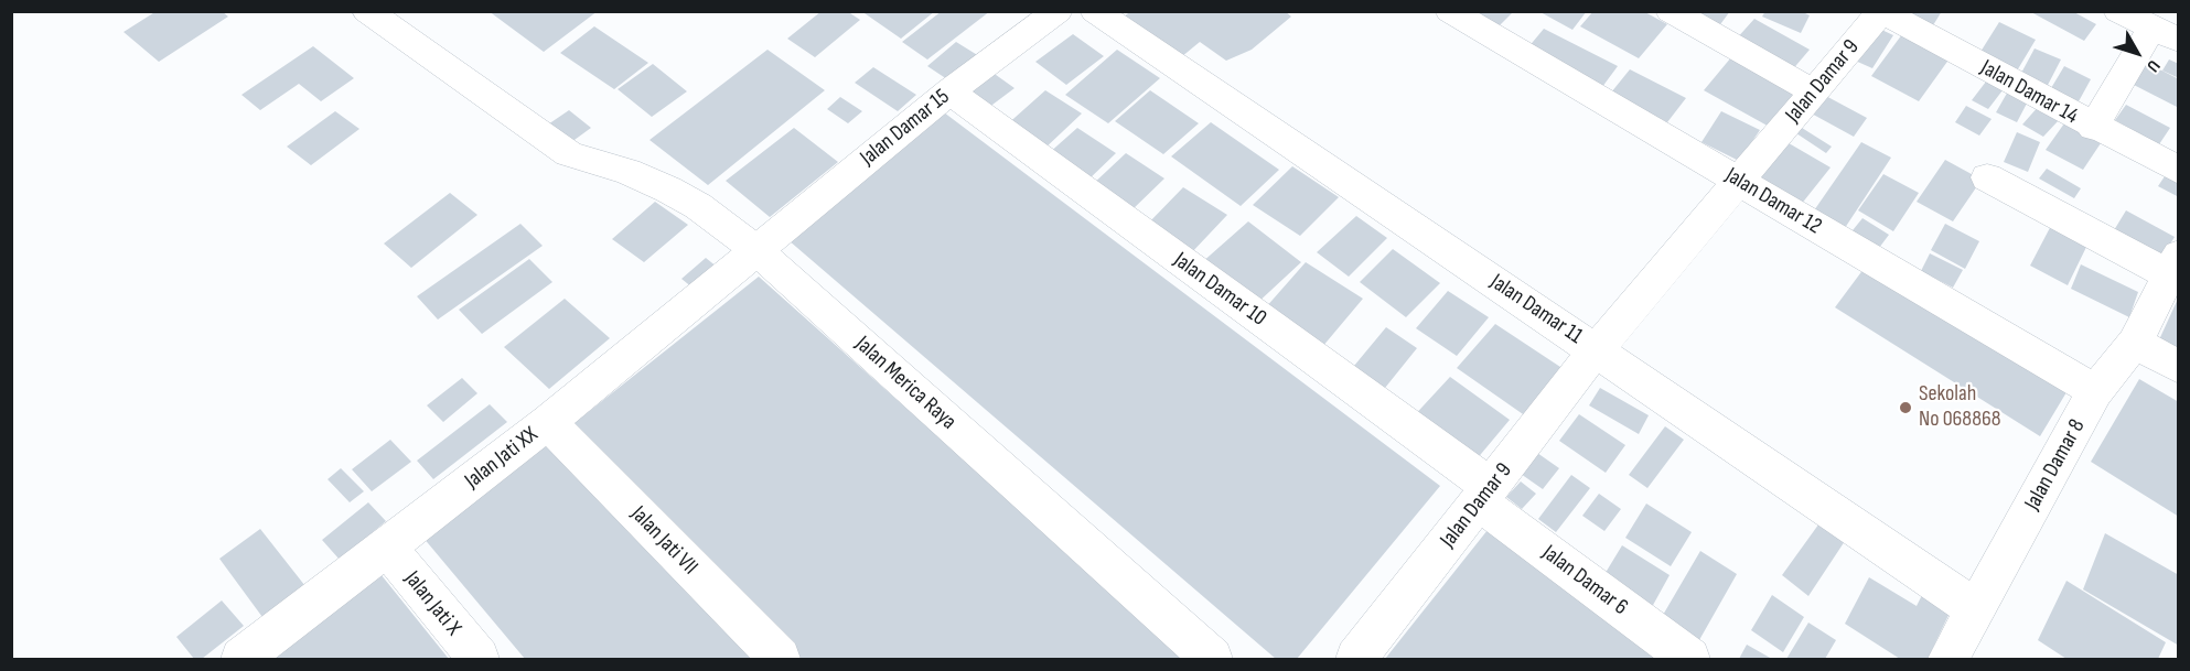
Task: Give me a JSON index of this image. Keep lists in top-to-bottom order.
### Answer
{
  "streets": {
    "street": [
      "Jalan Damar 9",
      "Jalan Damar 14",
      "Jalan Damar 15",
      "Jalan Damar 12",
      "Jalan Damar 10",
      "Jalan Damar 11",
      "Jalan Merica Raya",
      "Jalan Jati XX",
      "Jalan Damar 8",
      "Jalan Jati VII",
      "Jalan Damar 6",
      "Jalan Jati X"
    ]
  },
  "crossings": [
    ["Jalan Damar 9", "Jalan Damar 14"],
    ["Jalan Damar 9", "Jalan Damar 12"],
    ["Jalan Damar 9", "Jalan Damar 10"],
    ["Jalan Damar 9", "Jalan Damar 11"],
    ["Jalan Damar 9", "Jalan Damar 6"],
    ["Jalan Damar 15", "Jalan Damar 10"],
    ["Jalan Damar 15", "Jalan Merica Raya"],
    ["Jalan Damar 15", "Jalan Jati XX"],
    ["Jalan Damar 12", "Jalan Damar 8"],
    ["Jalan Damar 10", "Jalan Damar 6"],
    ["Jalan Damar 11", "Jalan Damar 8"],
    ["Jalan Merica Raya", "Jalan Jati XX"],
    ["Jalan Jati XX", "Jalan Jati VII"],
    ["Jalan Jati XX", "Jalan Jati X"]
  ],
  "places": ["Sekolah No 068868"],
  "north": "bottom right"
}
